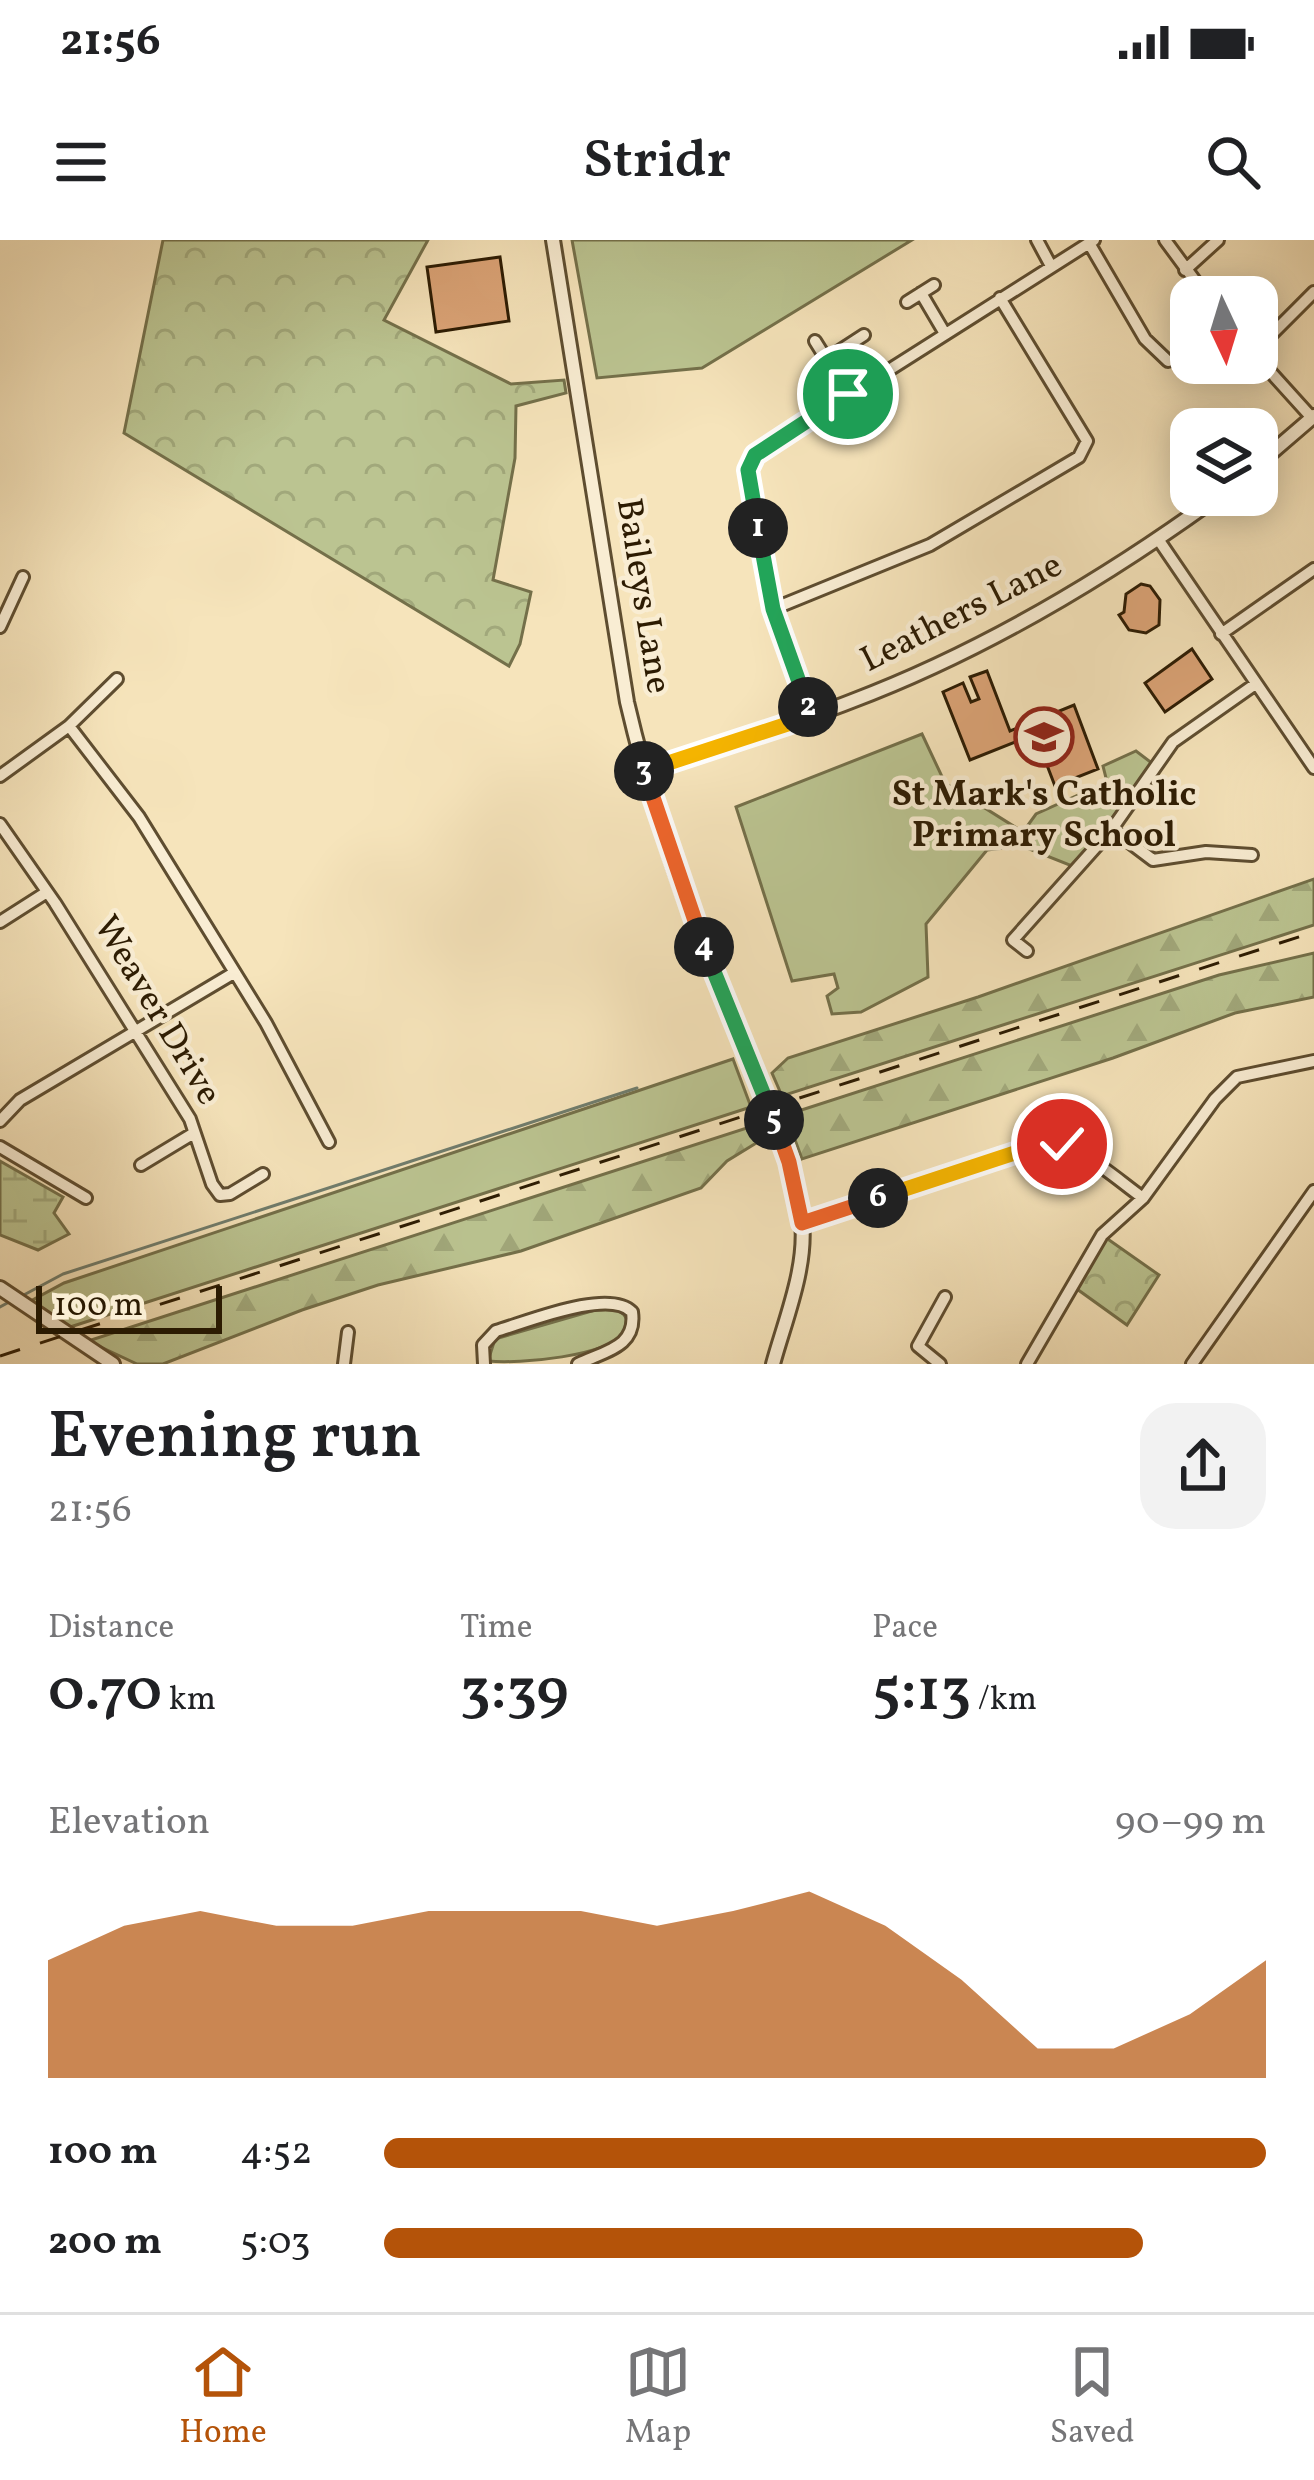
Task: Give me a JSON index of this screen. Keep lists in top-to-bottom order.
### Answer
{
  "streets": {
    "street": ["Baileys Lane", "Leathers Lane", "Weaver Drive"]
  },
  "crossings": [
    ["Baileys Lane", "Leathers Lane"]
  ],
  "places": {
    "school or university": ["St Mark's Catholic Primary School"]
  },
  "scale_bar": "100 m",
  "north": "bottom",
  "page": {
    "status": "21:56",
    "header": "Stridr",
    "pins": [
      "1",
      "2",
      "3",
      "4",
      "5",
      "6"
    ],
    "scale": "100 m",
    "heading": ["Evening run", "21:56"],
    "stats": [
      ["Distance", "0.70 km"],
      ["Time", "3:39"],
      ["Pace", "5:13 /km"]
    ],
    "chart": ["Elevation", "90–99 m"],
    "list": [
      {
        "name": "100 m",
        "note": "4:52"
      },
      {
        "name": "200 m",
        "note": "5:03"
      }
    ],
    "tabs": ["Home", "Map", "Saved"]
  }
}
